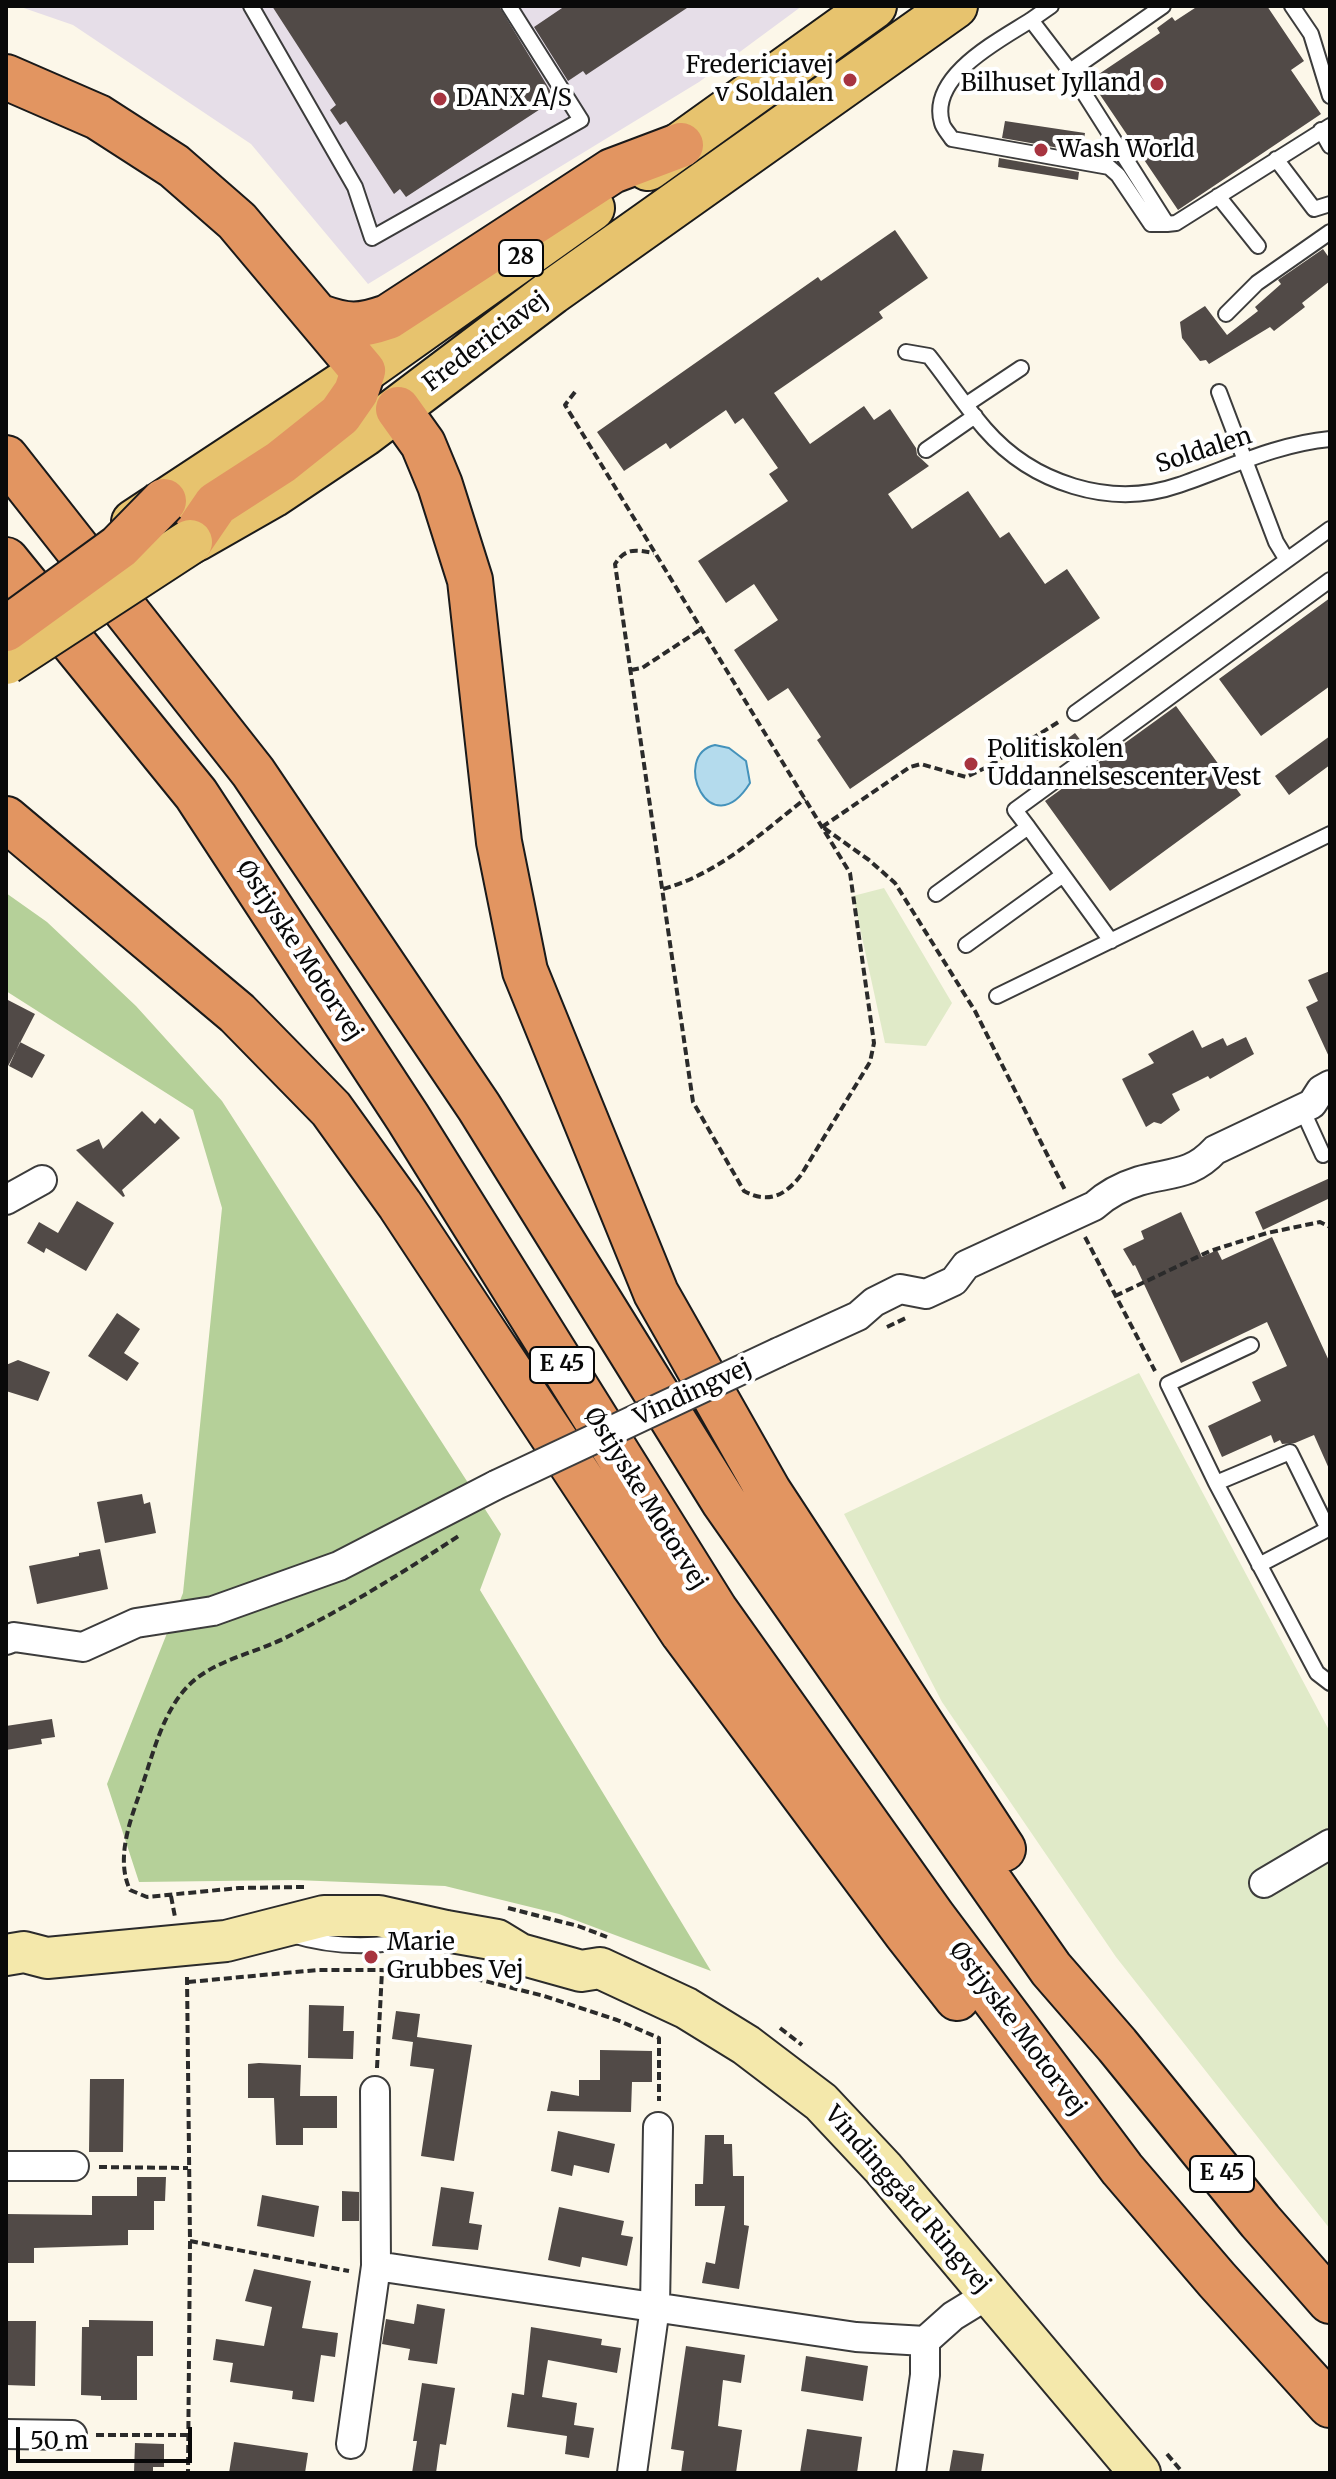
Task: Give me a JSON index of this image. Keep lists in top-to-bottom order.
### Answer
{
  "streets": {
    "highway": ["Østjyske Motorvej", "E 45"],
    "main road": ["28", "Fredericiavej"],
    "street": ["Vindingvej", "Vindinggård Ringvej"],
    "lane": ["Soldalen"]
  },
  "places": [
    "Fredericiavej v Soldalen",
    "Bilhuset Jylland",
    "DANX A/S",
    "Wash World",
    "Politiskolen Uddannelsescenter Vest",
    "Marie Grubbes Vej"
  ],
  "scale_bar": "50 m"
}
